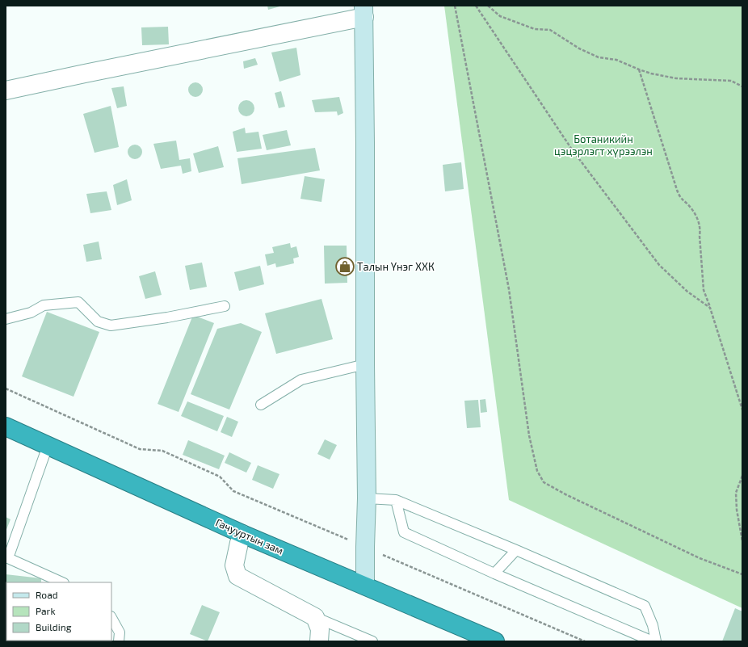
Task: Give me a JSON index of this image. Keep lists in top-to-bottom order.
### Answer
{
  "streets": {
    "highway": ["Гачууртын зам"]
  },
  "parks": ["Ботаникийн цэцэрлэгт хүрээлэн"],
  "places": {
    "shop": ["Талын Үнэг ХХК"]
  },
  "legend": ["Road", "Park", "Building"]
}
